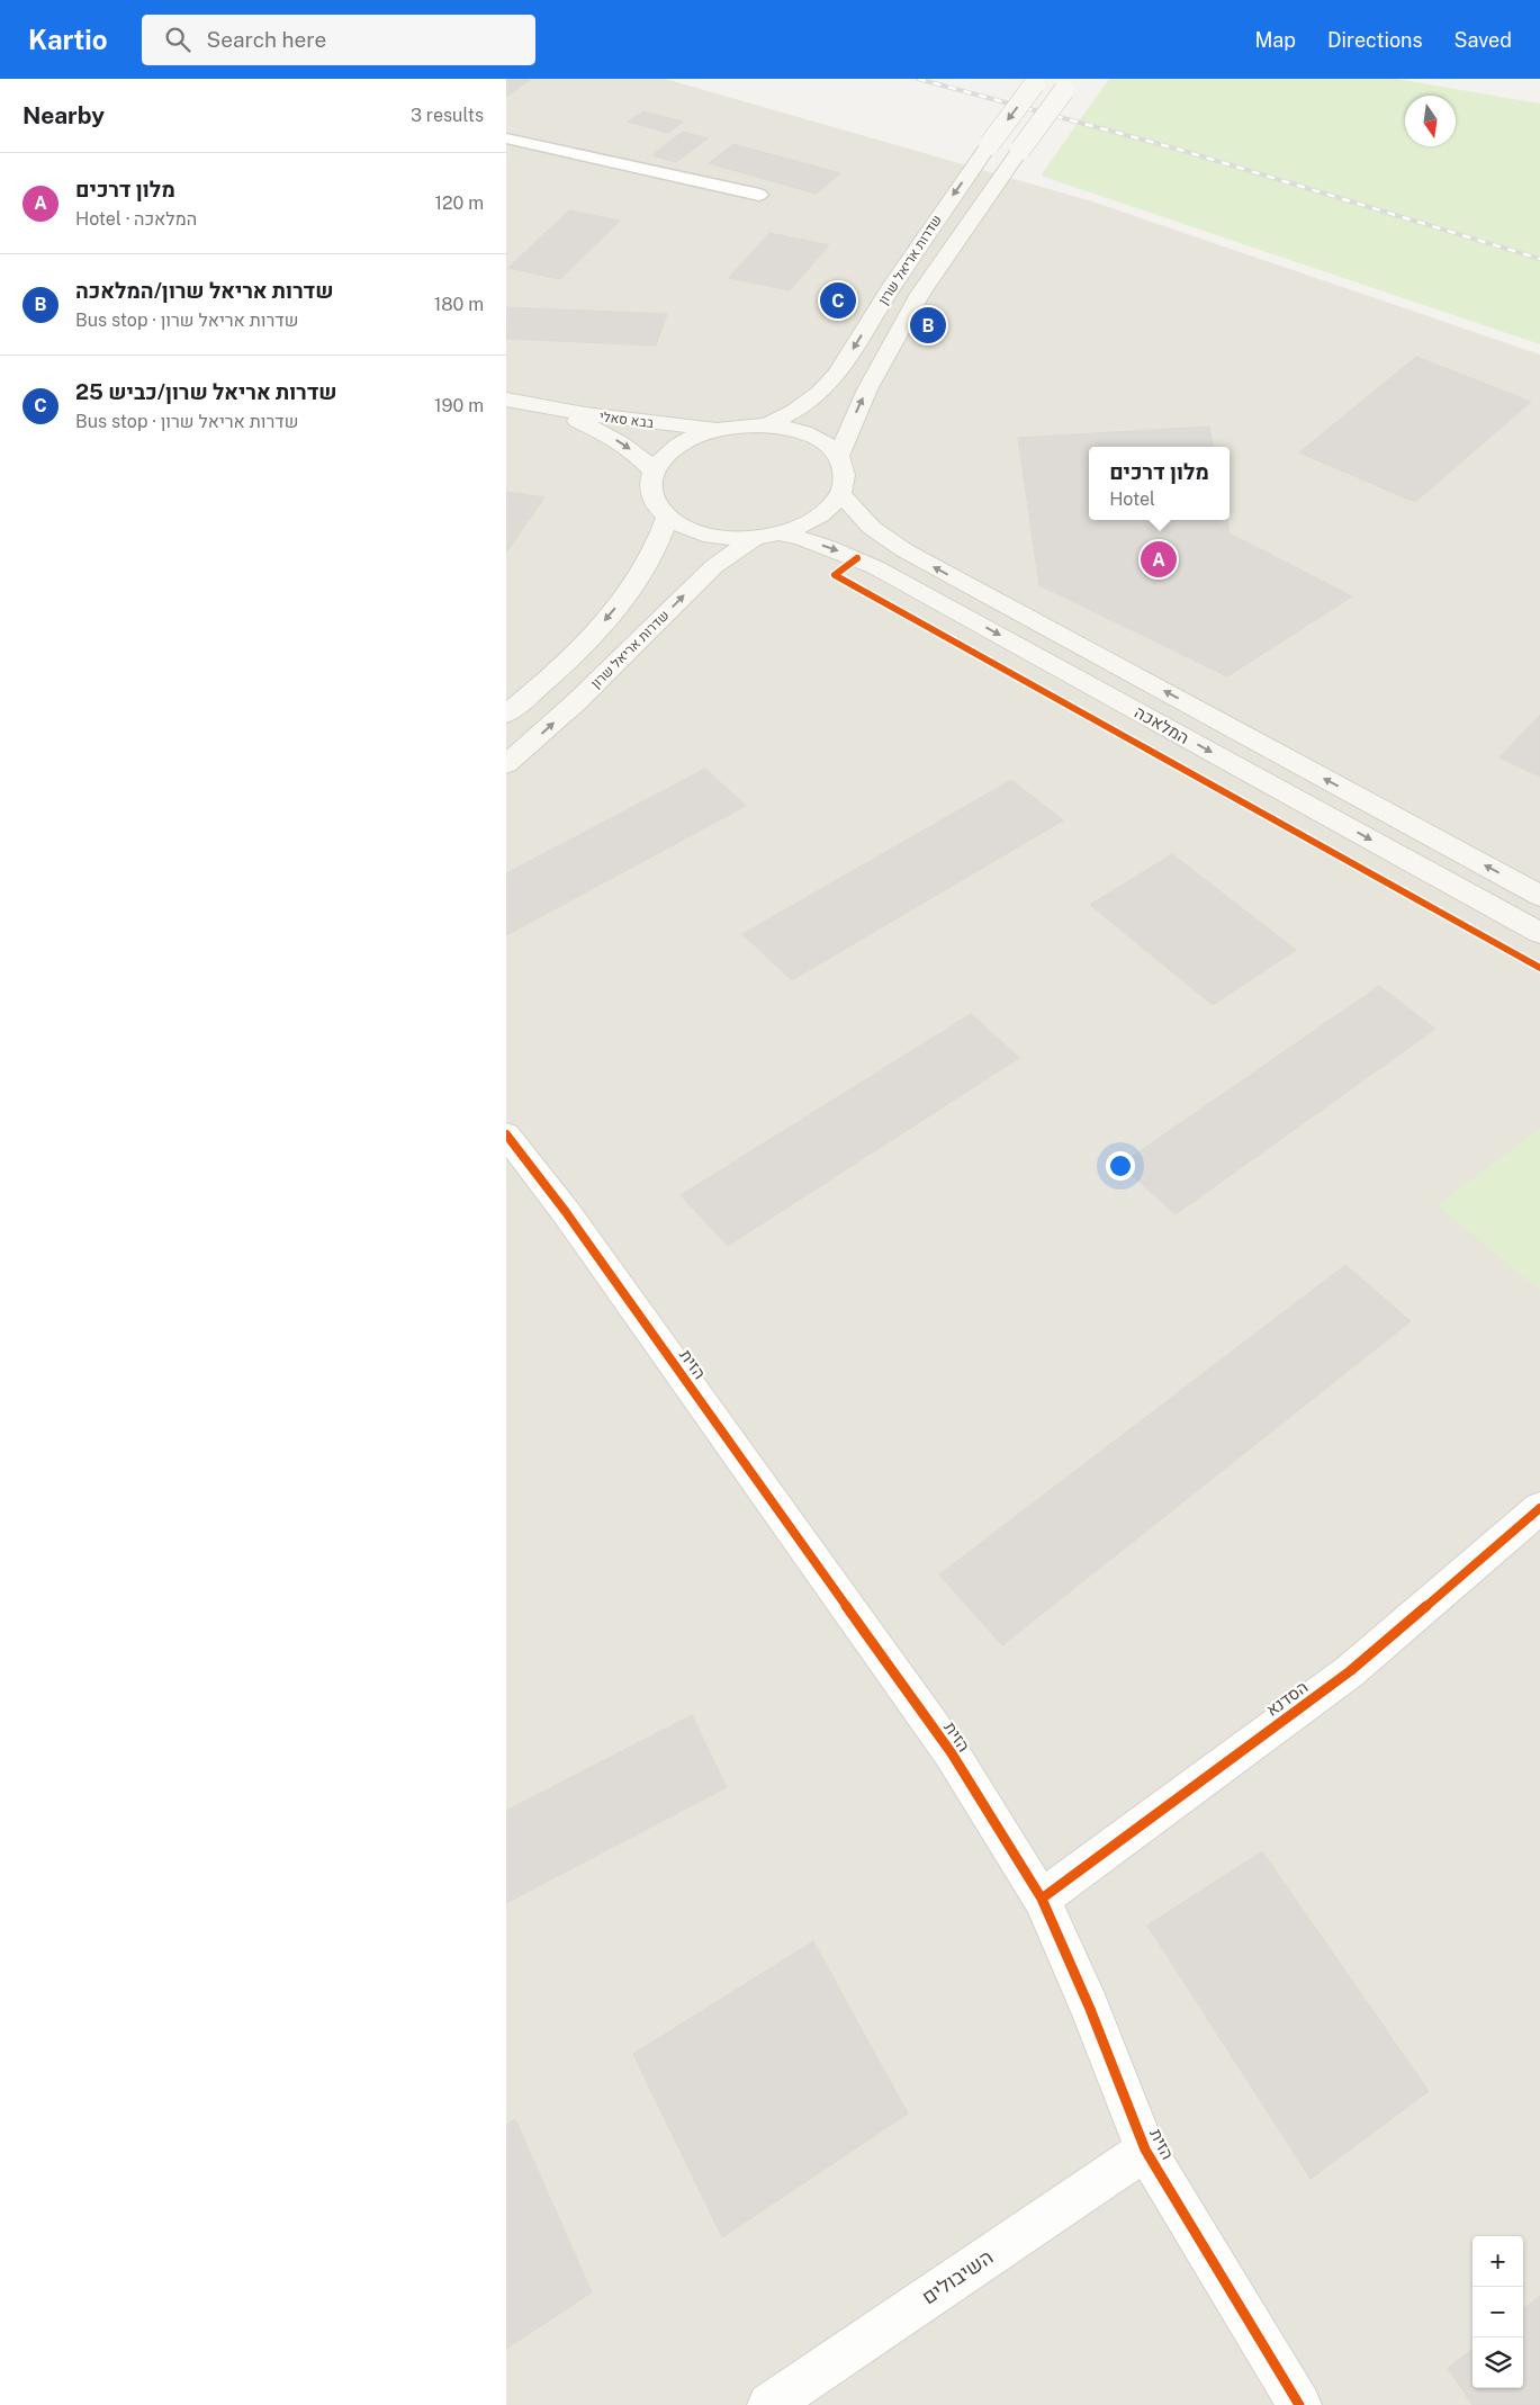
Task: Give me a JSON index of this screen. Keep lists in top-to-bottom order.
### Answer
{
  "streets": {
    "main road": ["שדרות אריאל שרון", "בבא סאלי", "המלאכה"],
    "street": ["הזית", "הסדנא", "השיבולים"]
  },
  "crossings": [
    ["שדרות אריאל שרון", "בבא סאלי"],
    ["שדרות אריאל שרון", "המלאכה"],
    ["בבא סאלי", "המלאכה"],
    ["הזית", "הסדנא"],
    ["הזית", "השיבולים"]
  ],
  "north": "bottom",
  "page": {
    "header": "Kartio",
    "search": "Search here",
    "nav": ["Map", "Directions", "Saved"],
    "heading": ["Nearby", "3 results"],
    "list": [
      {
        "mark": "A",
        "name": "מלון דרכים",
        "note": "Hotel · המלאכה",
        "value": "120 m"
      },
      {
        "mark": "B",
        "name": "שדרות אריאל שרון/המלאכה",
        "note": "Bus stop · שדרות אריאל שרון",
        "value": "180 m"
      },
      {
        "mark": "C",
        "name": "שדרות אריאל שרון/כביש 25",
        "note": "Bus stop · שדרות אריאל שרון",
        "value": "190 m"
      }
    ],
    "pins": ["C", "B", "A"],
    "popup": ["מלון דרכים", "Hotel"],
    "map_buttons": ["+", "−"]
  }
}
